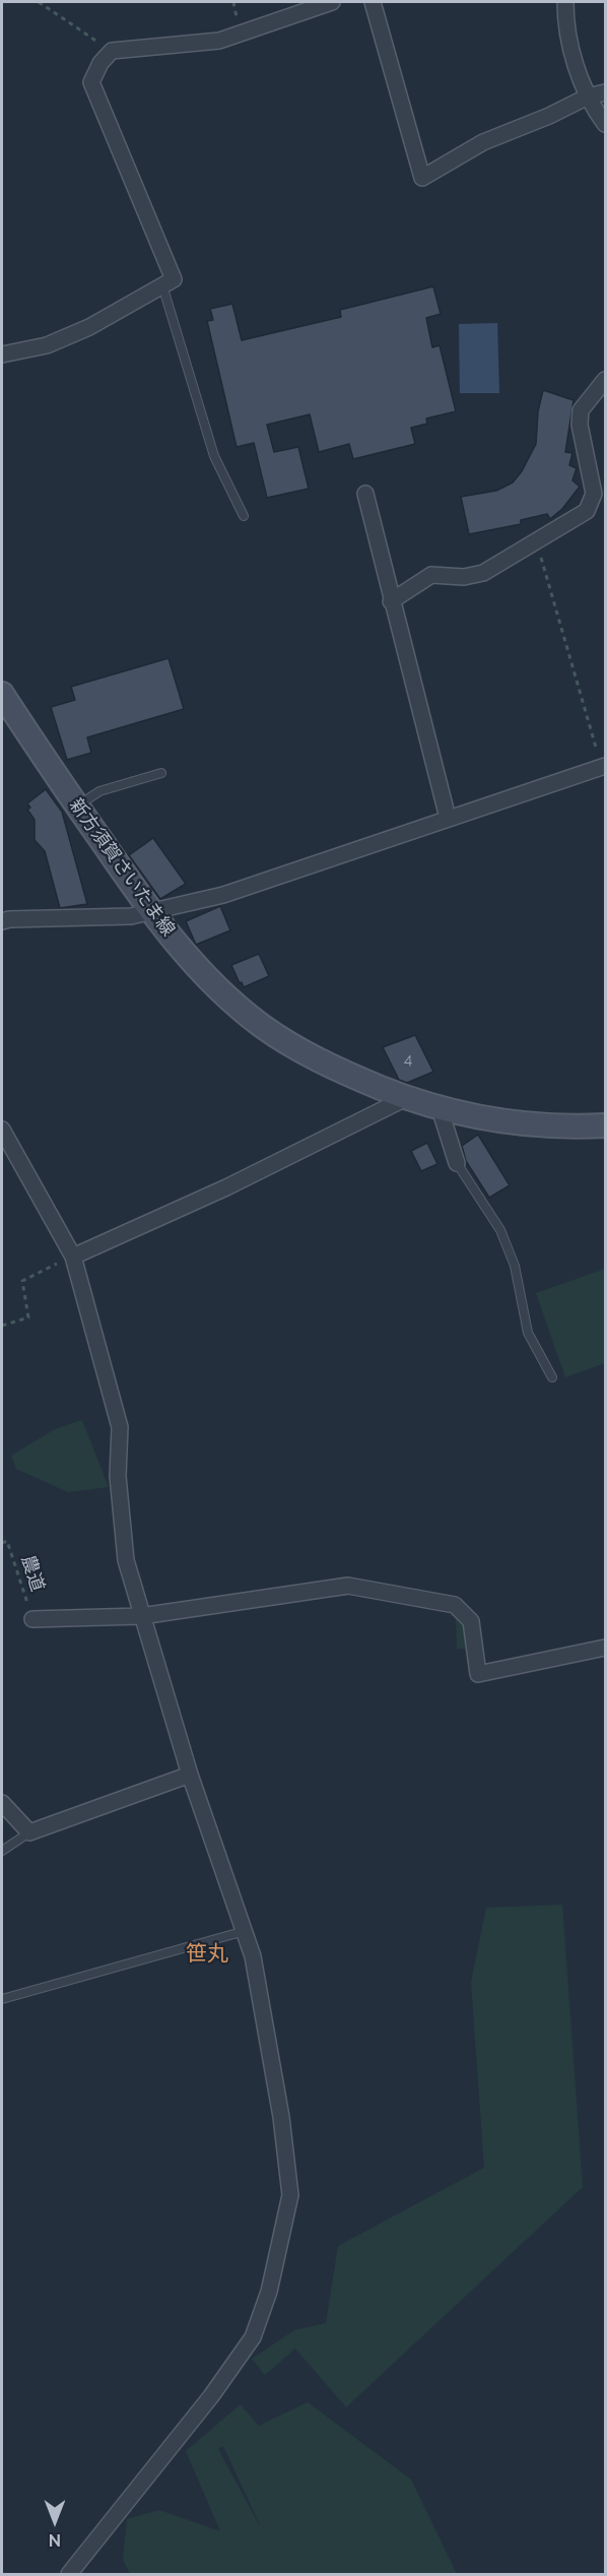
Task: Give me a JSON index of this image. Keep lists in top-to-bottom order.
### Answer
{
  "streets": {
    "main road": ["新方須賀さいたま線"],
    "path": ["農道"]
  },
  "districts": ["笹丸"],
  "house_numbers": ["4"],
  "north": "bottom"
}
